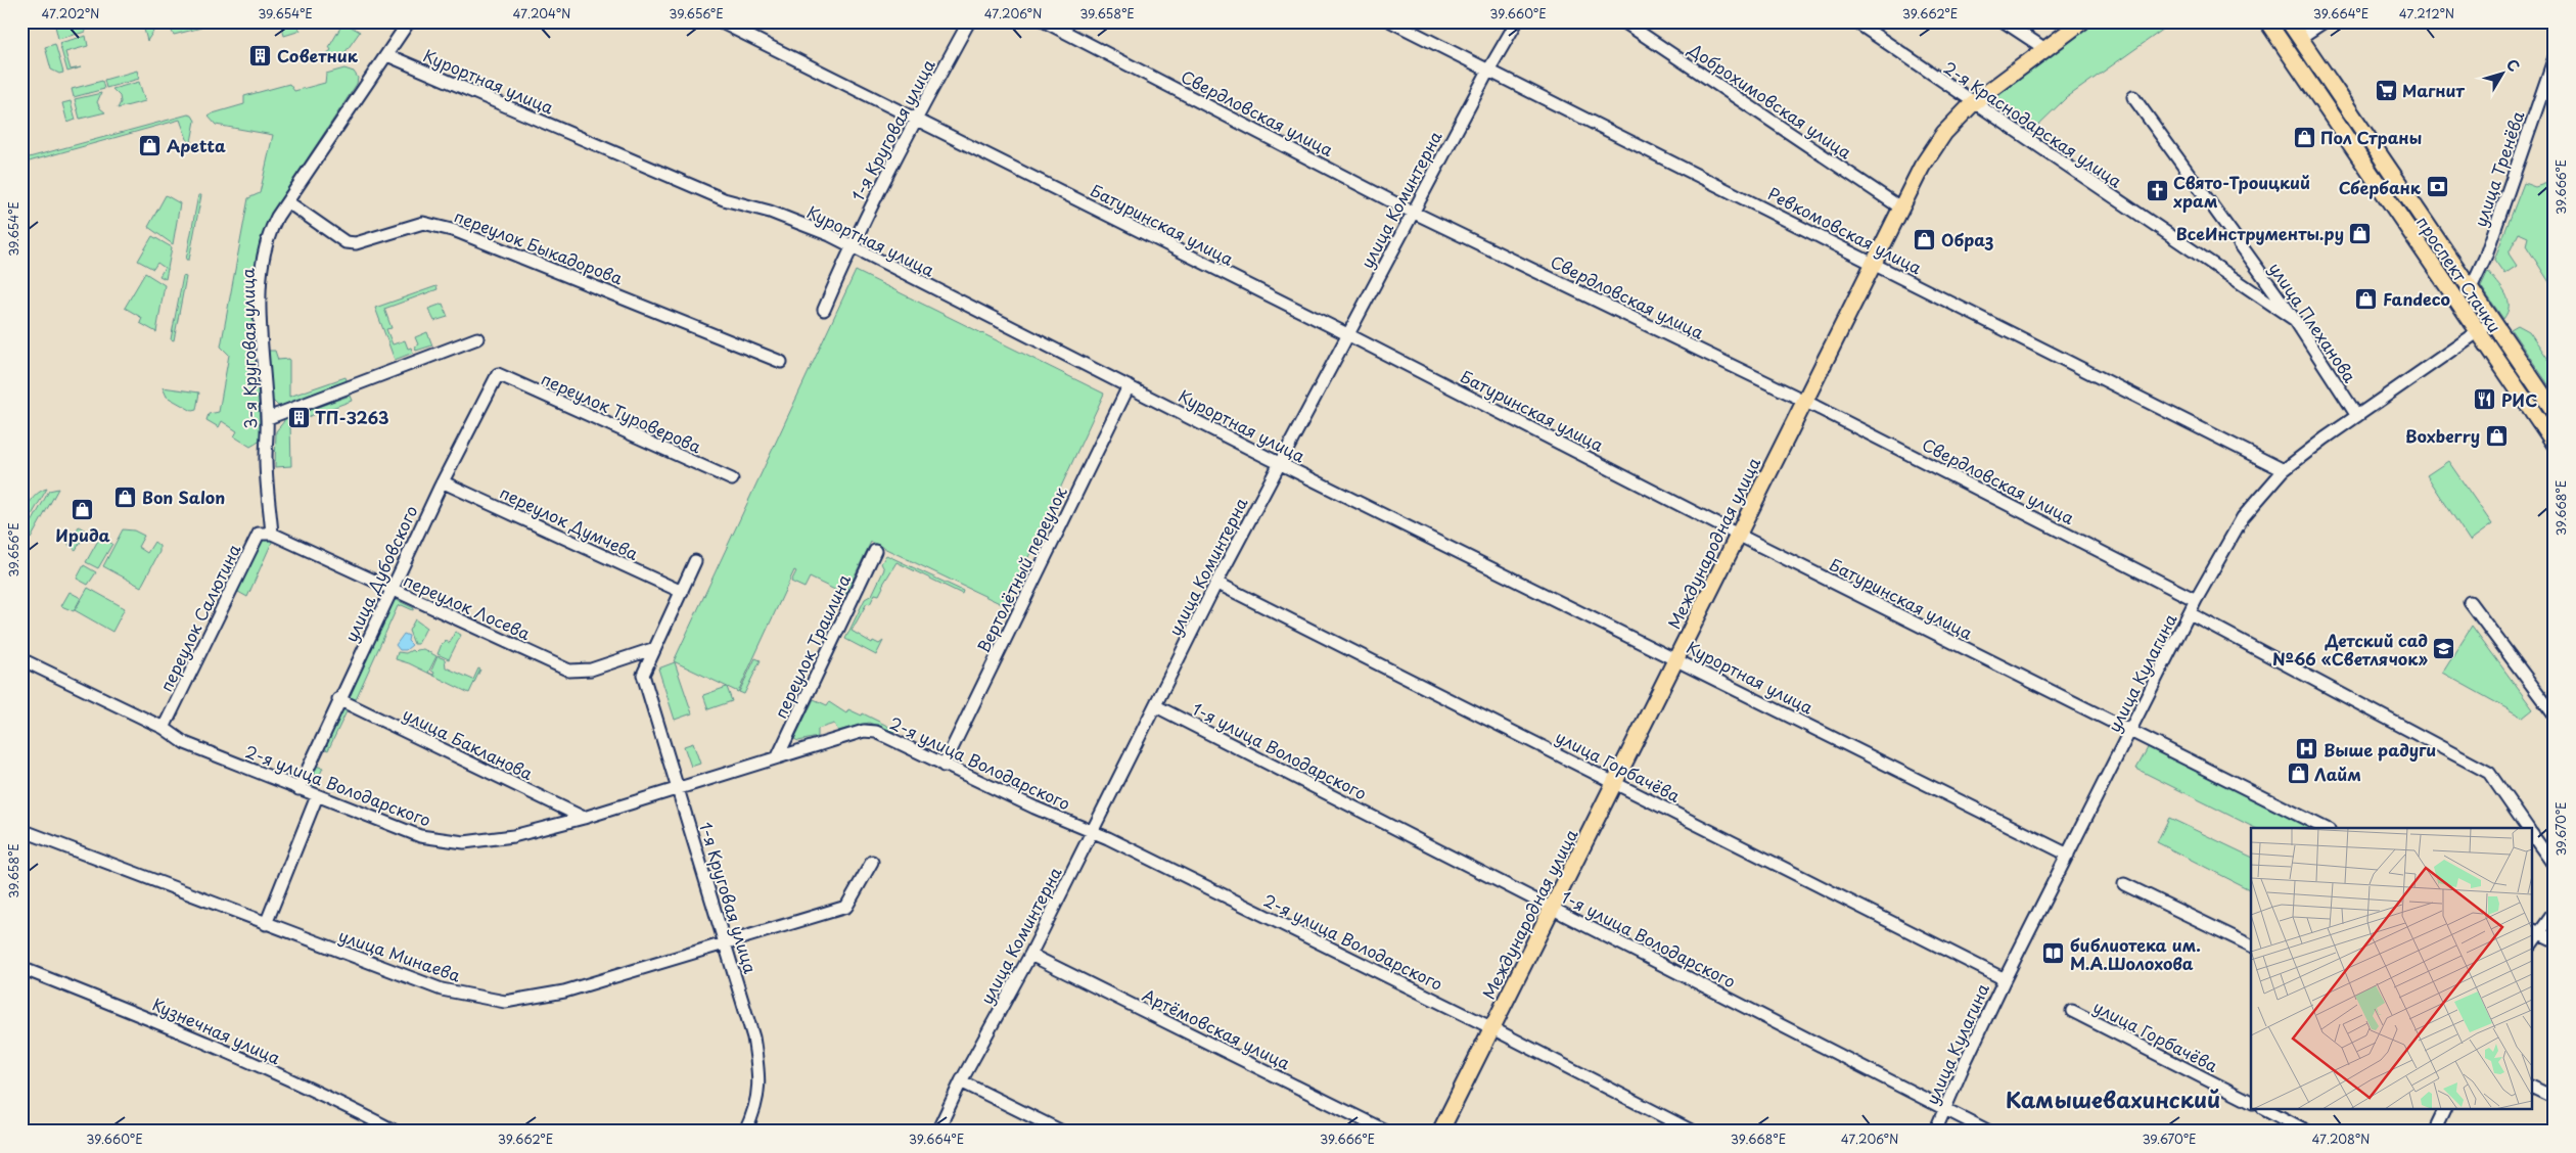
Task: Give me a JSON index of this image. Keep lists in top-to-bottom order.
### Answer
{
  "streets": {
    "main road": ["проспект Стачки", "Международная улица"],
    "street": [
      "Курортная улица",
      "Доброхимовская улица",
      "Свердловская улица",
      "2-я Краснодарская улица",
      "1-я Круговая улица",
      "улица Тренёва",
      "улица Коминтерна",
      "Батуринская улица",
      "Ревкомовская улица",
      "переулок Быкадорова",
      "улица Плеханова",
      "3-я Круговая улица",
      "переулок Туроверова",
      "переулок Думчева",
      "Вертолётный переулок",
      "улица Дубовского",
      "переулок Лосева",
      "переулок Салютина",
      "переулок Траилина",
      "улица Кулагина",
      "улица Бакланова",
      "1-я улица Володарского",
      "2-я улица Володарского",
      "улица Горбачёва",
      "улица Минаева",
      "Артёмовская улица",
      "Кузнечная улица"
    ]
  },
  "crossings": [
    ["Курортная улица", "1-я Круговая улица"],
    ["Курортная улица", "улица Коминтерна"],
    ["Курортная улица", "3-я Круговая улица"],
    ["Курортная улица", "Международная улица"],
    ["Курортная улица", "Вертолётный переулок"],
    ["Курортная улица", "улица Кулагина"],
    ["Доброхимовская улица", "Международная улица"],
    ["Свердловская улица", "улица Коминтерна"],
    ["Свердловская улица", "Международная улица"],
    ["Свердловская улица", "улица Кулагина"],
    ["2-я Краснодарская улица", "улица Плеханова"],
    ["2-я Краснодарская улица", "Международная улица"],
    ["1-я Круговая улица", "Батуринская улица"],
    ["1-я Круговая улица", "переулок Лосева"],
    ["1-я Круговая улица", "2-я улица Володарского"],
    ["1-я Круговая улица", "улица Минаева"],
    ["улица Тренёва", "проспект Стачки"],
    ["улица Коминтерна", "Батуринская улица"],
    ["улица Коминтерна", "Ревкомовская улица"],
    ["улица Коминтерна", "1-я улица Володарского"],
    ["улица Коминтерна", "2-я улица Володарского"],
    ["улица Коминтерна", "улица Горбачёва"],
    ["улица Коминтерна", "Артёмовская улица"],
    ["Батуринская улица", "Международная улица"],
    ["Батуринская улица", "улица Кулагина"],
    ["Ревкомовская улица", "Международная улица"],
    ["Ревкомовская улица", "улица Кулагина"],
    ["переулок Быкадорова", "3-я Круговая улица"],
    ["проспект Стачки", "улица Кулагина"],
    ["улица Плеханова", "улица Кулагина"],
    ["3-я Круговая улица", "переулок Лосева"],
    ["3-я Круговая улица", "переулок Салютина"],
    ["переулок Туроверова", "улица Дубовского"],
    ["переулок Думчева", "улица Дубовского"],
    ["Международная улица", "1-я улица Володарского"],
    ["Международная улица", "2-я улица Володарского"],
    ["Международная улица", "улица Горбачёва"],
    ["Вертолётный переулок", "2-я улица Володарского"],
    ["улица Дубовского", "переулок Лосева"],
    ["улица Дубовского", "улица Бакланова"],
    ["улица Дубовского", "2-я улица Володарского"],
    ["переулок Лосева", "переулок Салютина"],
    ["переулок Салютина", "2-я улица Володарского"],
    ["переулок Траилина", "2-я улица Володарского"],
    ["улица Кулагина", "1-я улица Володарского"],
    ["улица Кулагина", "улица Горбачёва"],
    ["улица Бакланова", "2-я улица Володарского"]
  ],
  "districts": ["Камышевахинский"],
  "places": {
    "building": ["Советник", "ТП-3263"],
    "supermarket": ["Магнит"],
    "shop": [
      "Пол Страны",
      "Apetta",
      "ВсеИнструменты.ру",
      "Образ",
      "Fandeco",
      "Boxberry",
      "Bon Salon",
      "Ирида",
      "Лайм"
    ],
    "bank": ["Сбербанк"],
    "church": ["Свято-Троицкий храм"],
    "restaurant": ["РИС"],
    "school or university": ["Детский сад №66 «Светлячок»"],
    "hospital": ["Выше радуги"],
    "library": ["библиотека им. М.А.Шолохова"]
  },
  "north": "top right",
  "coordinates": [
    "47.202°N",
    "39.654°E",
    "47.204°N",
    "39.656°E",
    "47.206°N",
    "39.658°E",
    "39.660°E",
    "39.662°E",
    "39.664°E",
    "47.212°N",
    "39.666°E",
    "39.668°E",
    "39.670°E",
    "47.208°N"
  ]
}
